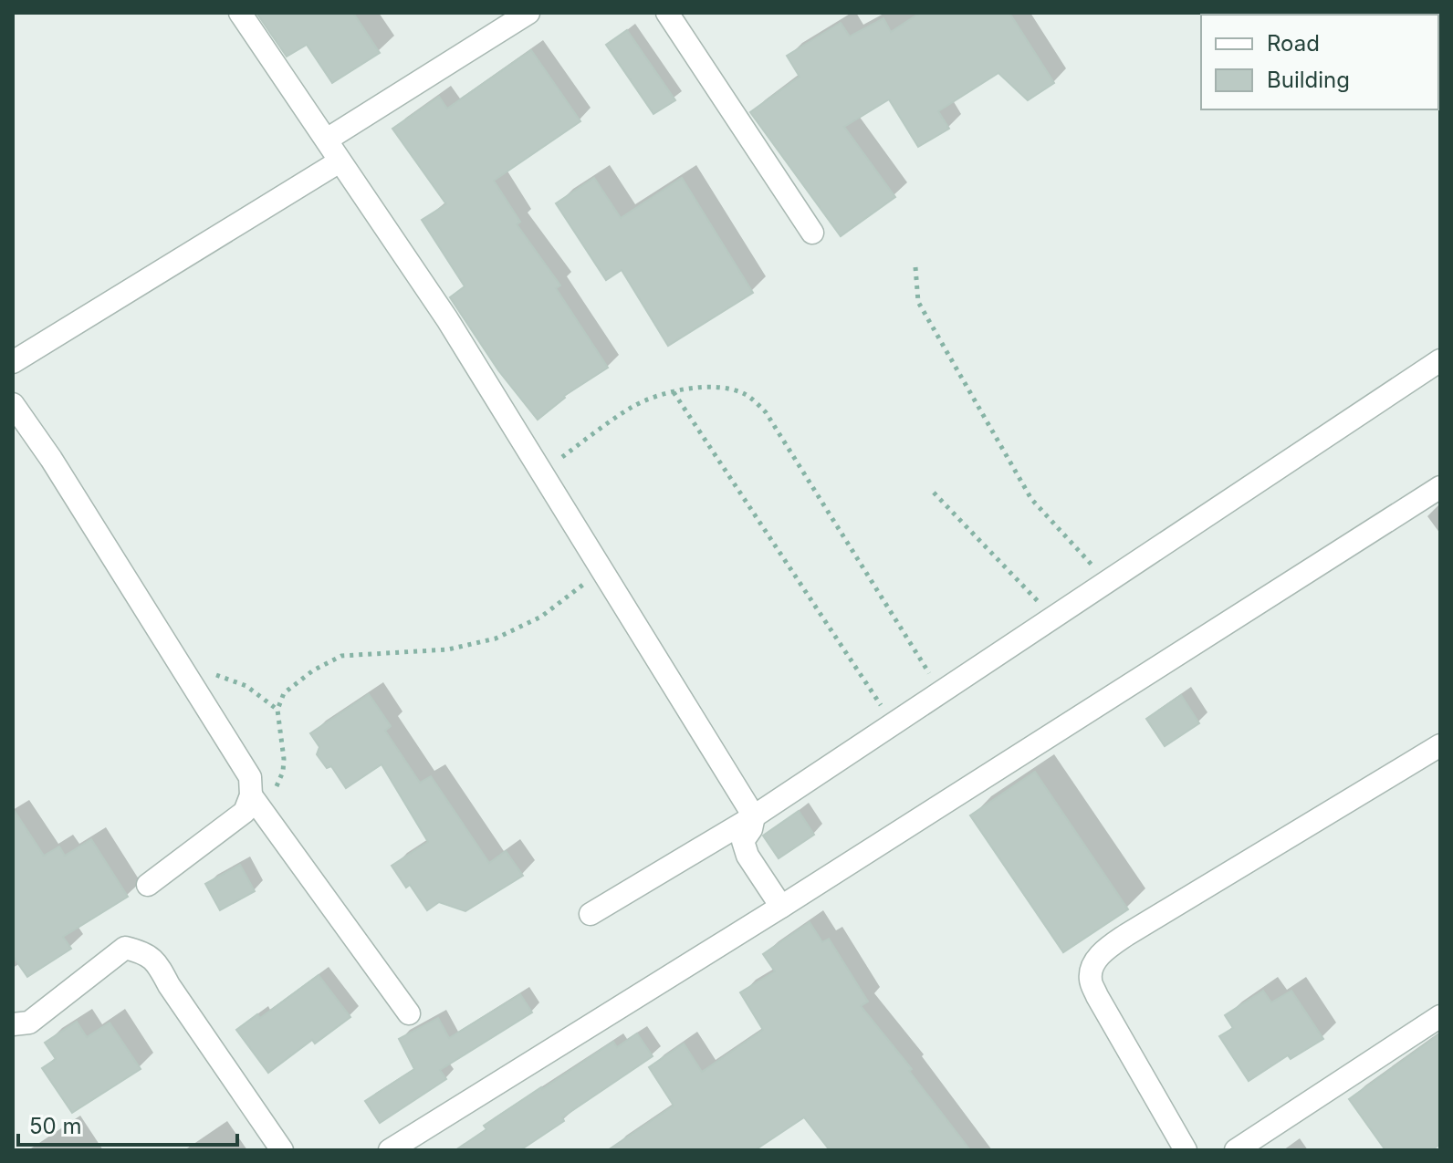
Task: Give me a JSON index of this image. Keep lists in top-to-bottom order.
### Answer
{
  "legend": ["Road", "Building"],
  "scale_bar": "50 m"
}
